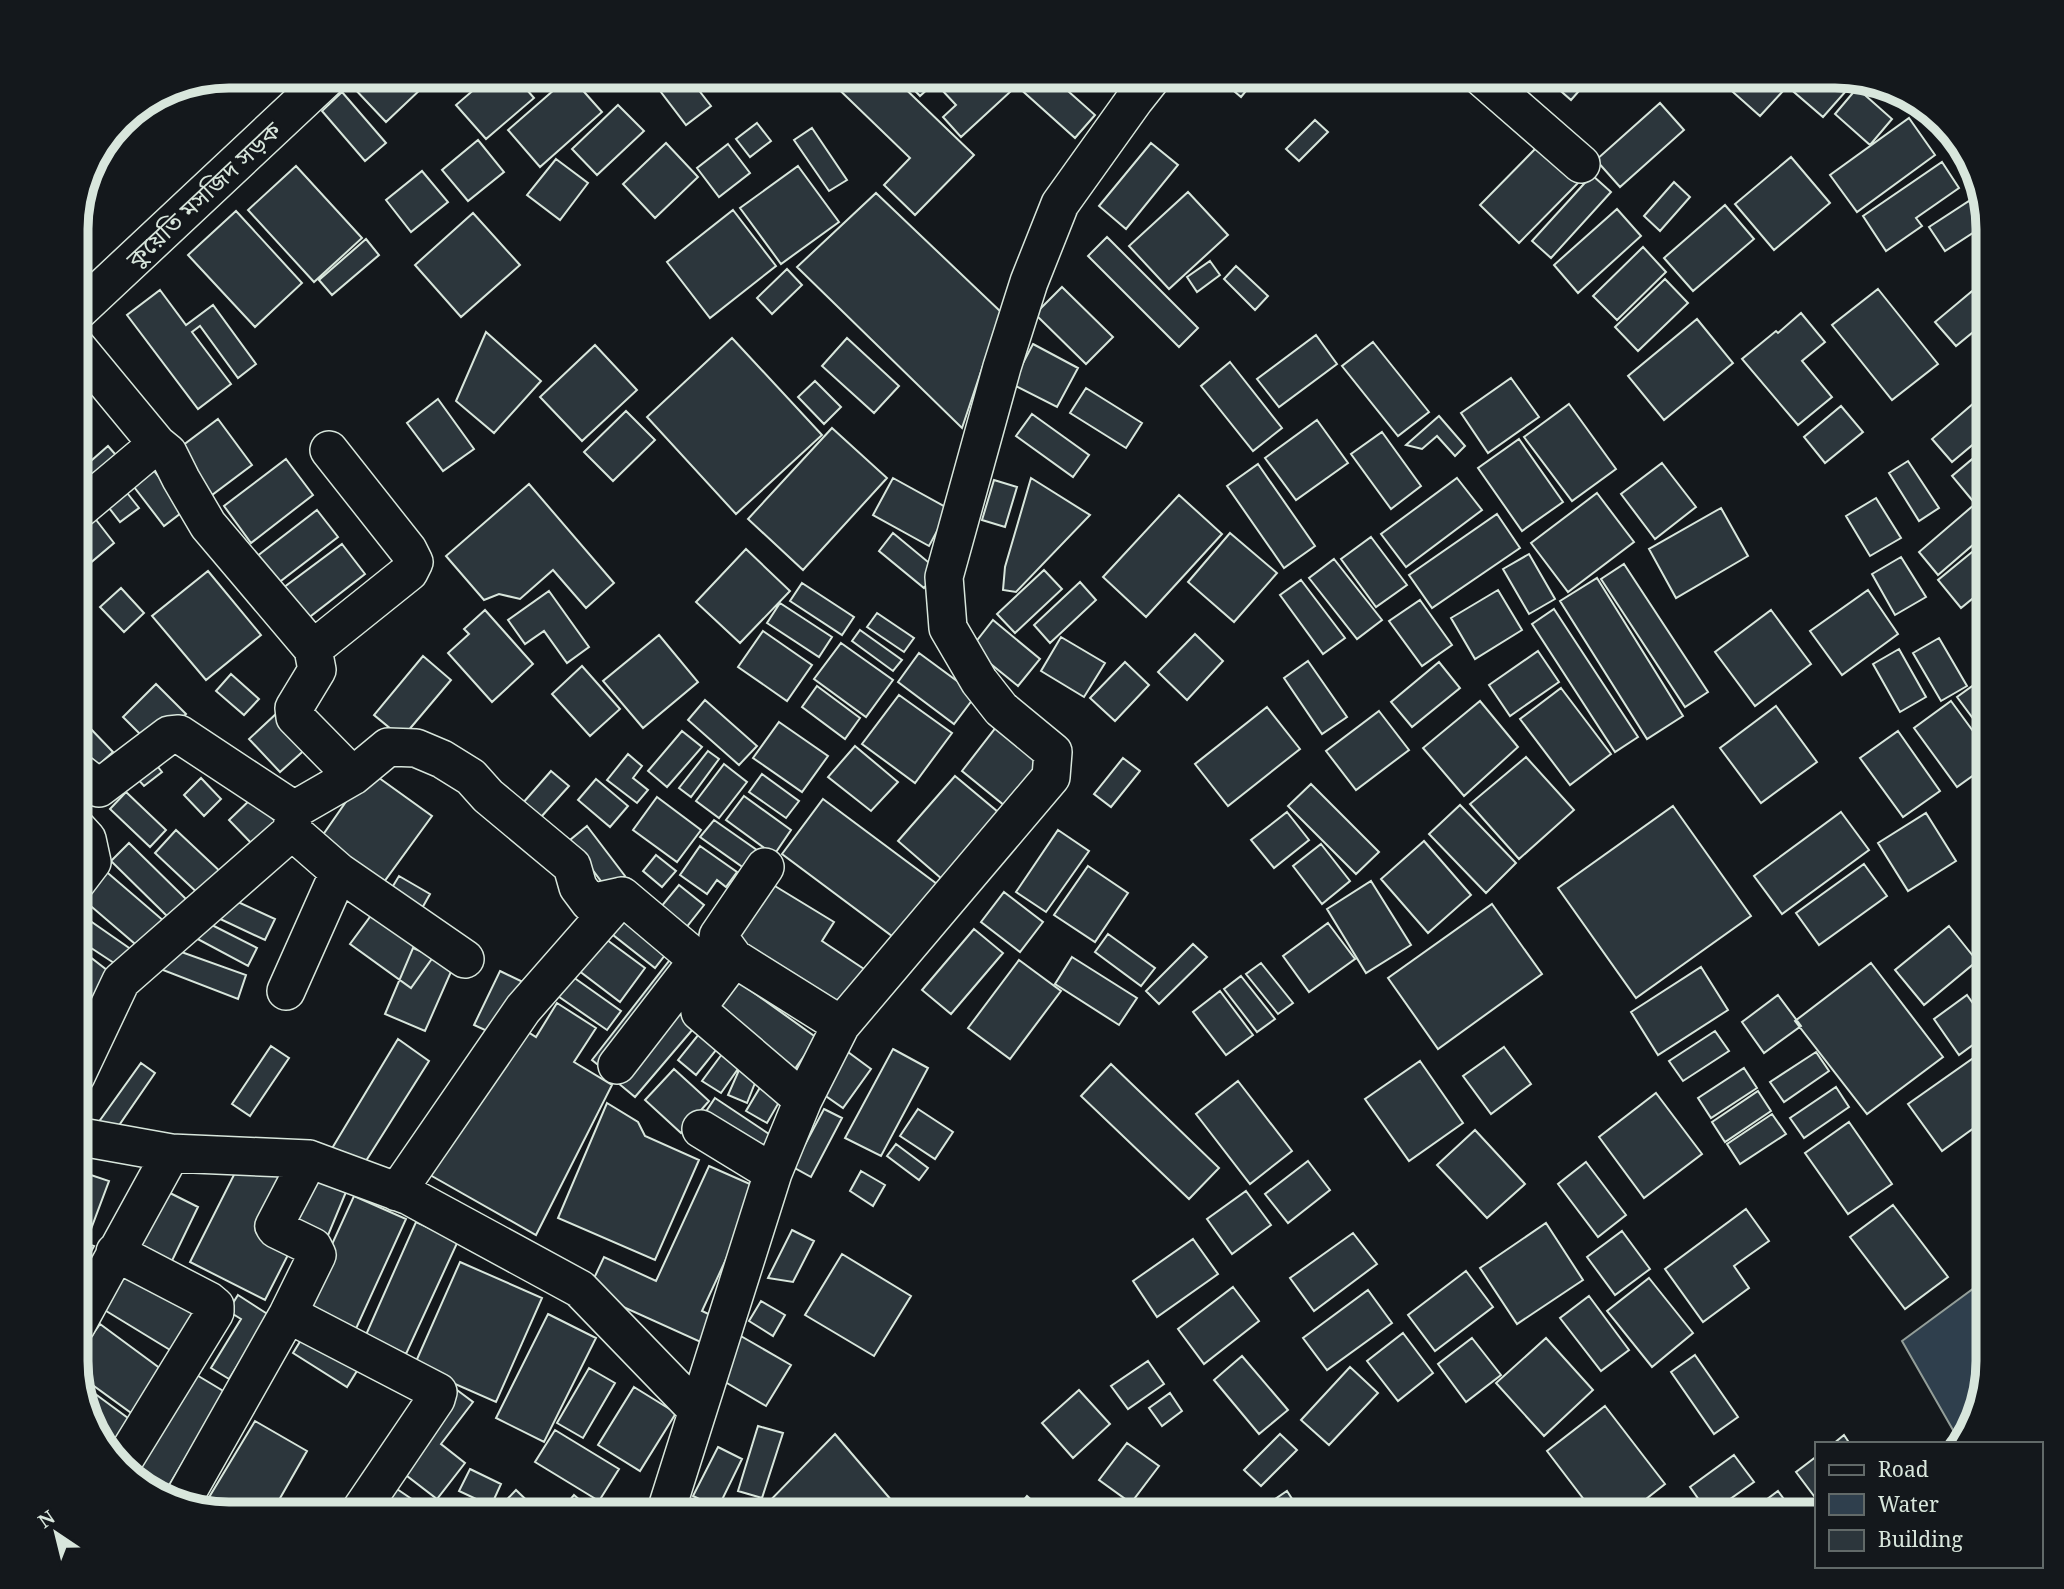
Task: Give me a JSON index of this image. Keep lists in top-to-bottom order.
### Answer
{
  "streets": {
    "street": ["কুয়েতি মসজিদ সড়ক"]
  },
  "legend": ["Road", "Water", "Building"],
  "north": "top left"
}
